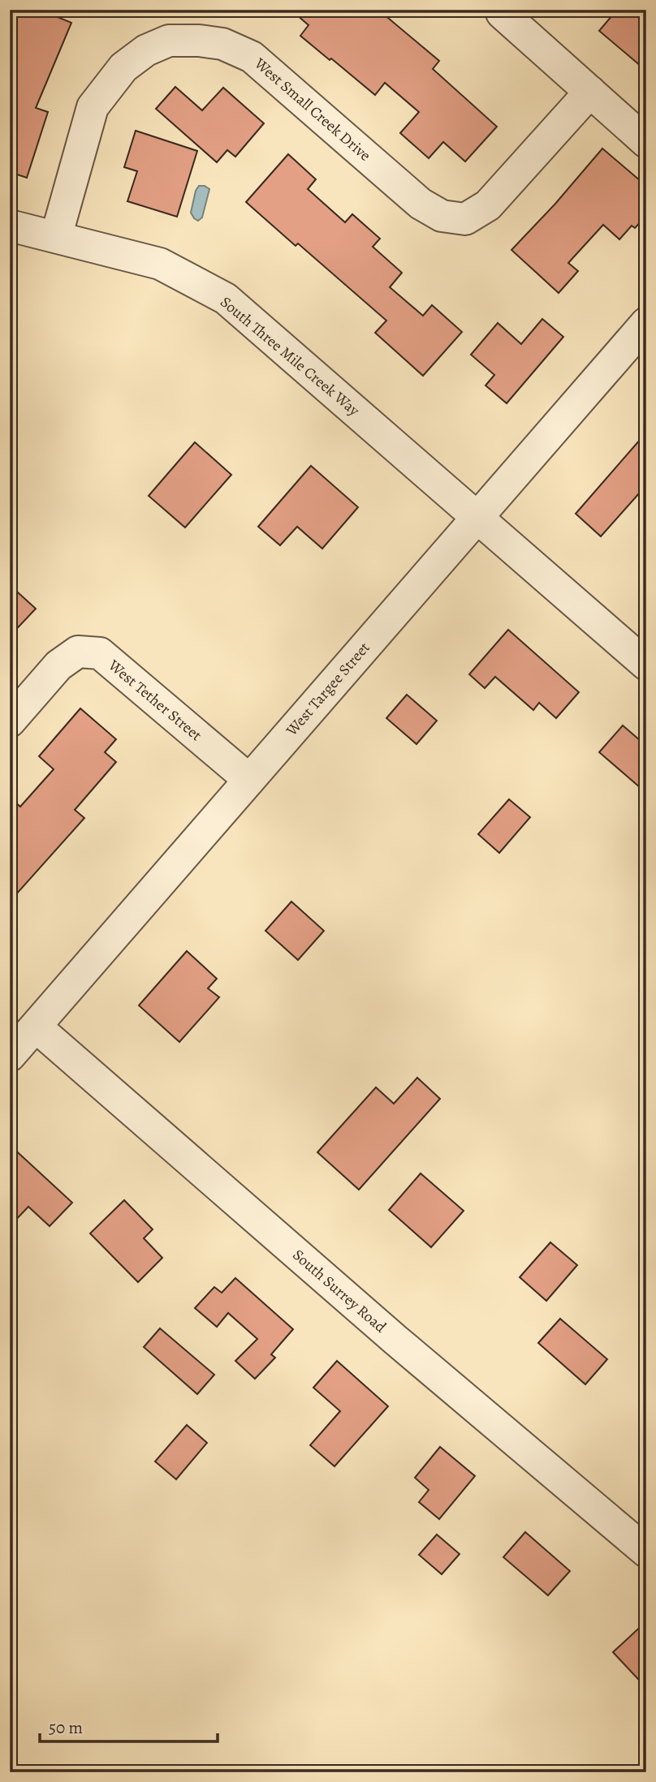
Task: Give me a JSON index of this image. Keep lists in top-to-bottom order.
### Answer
{
  "streets": {
    "street": [
      "West Small Creek Drive",
      "South Three Mile Creek Way",
      "West Targee Street",
      "West Tether Street",
      "South Surrey Road"
    ]
  },
  "crossings": [
    ["West Small Creek Drive", "South Three Mile Creek Way"],
    ["South Three Mile Creek Way", "West Targee Street"],
    ["West Targee Street", "West Tether Street"],
    ["West Targee Street", "South Surrey Road"]
  ],
  "scale_bar": "50 m"
}
